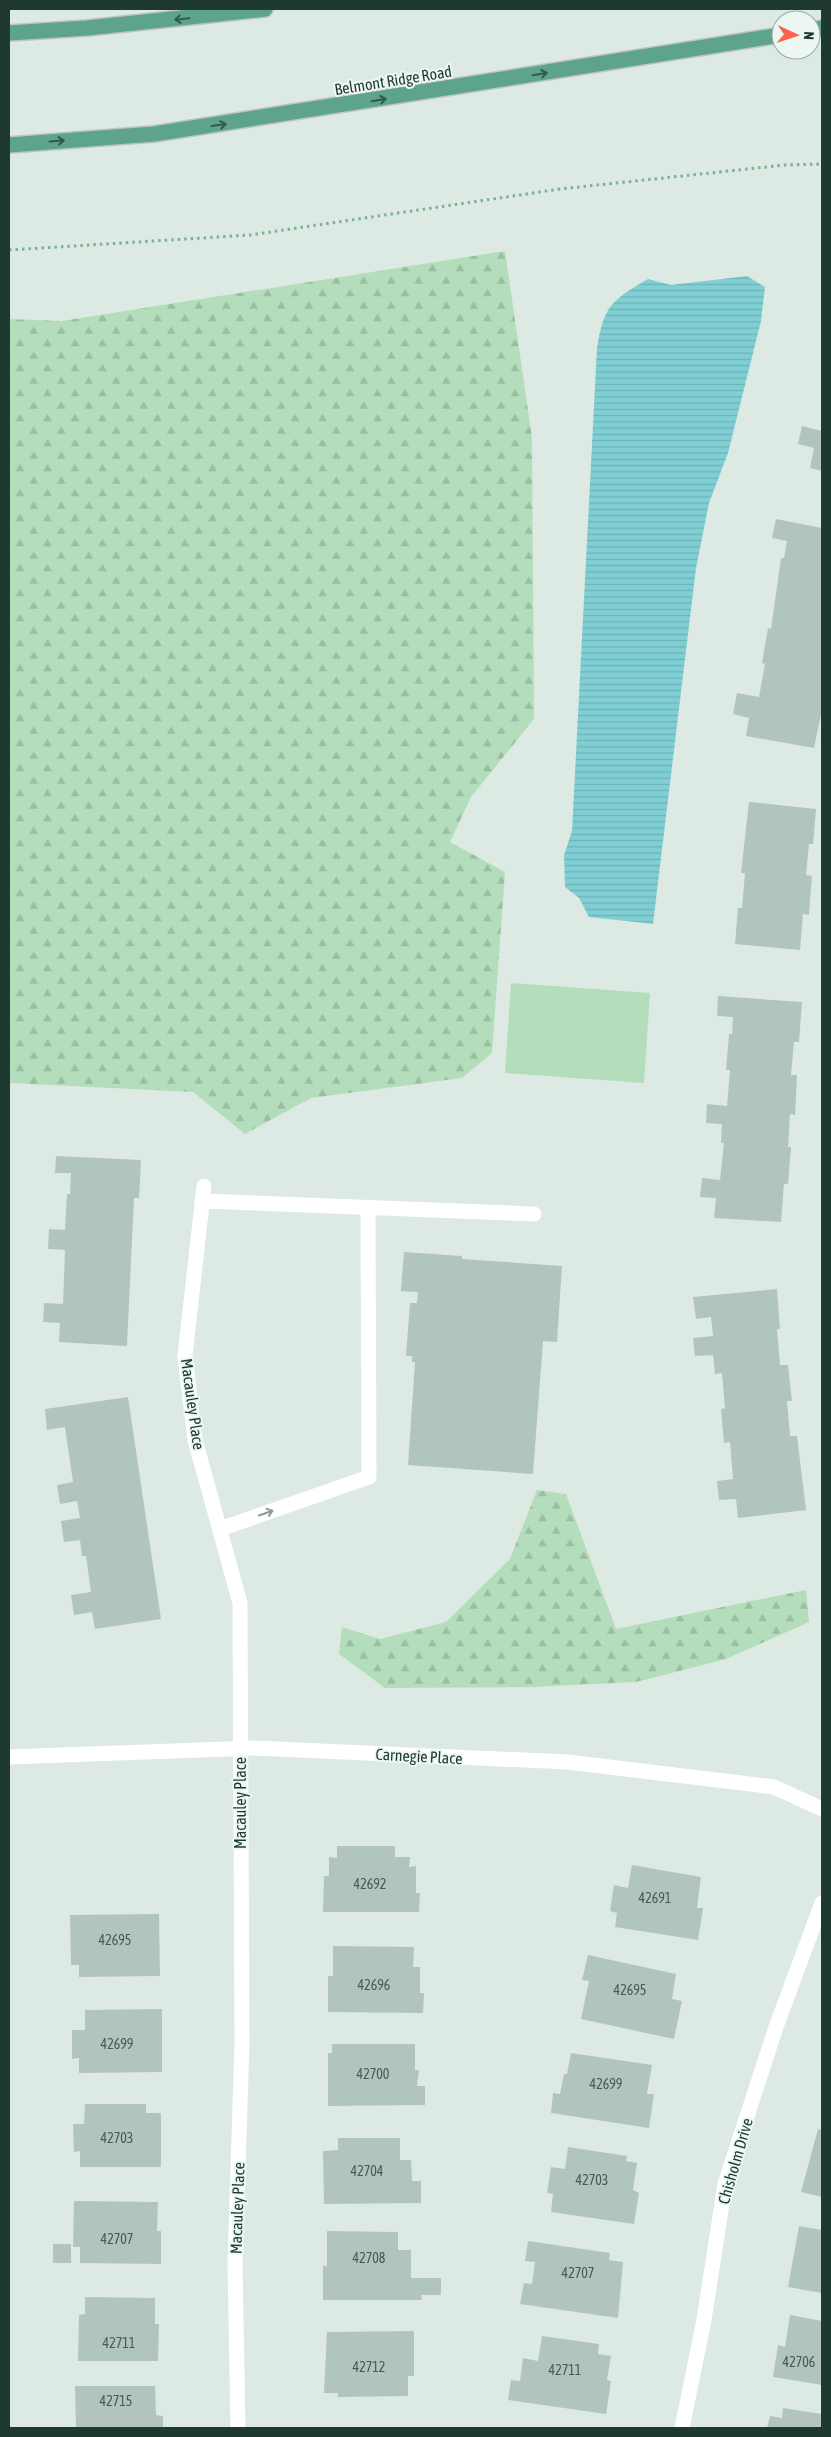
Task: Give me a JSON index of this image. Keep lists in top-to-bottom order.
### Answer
{
  "streets": {
    "main road": ["Belmont Ridge Road"],
    "street": ["Macauley Place", "Carnegie Place", "Chisholm Drive"]
  },
  "crossings": [
    ["Macauley Place", "Carnegie Place"]
  ],
  "house_numbers": [
    "42692",
    "42691",
    "42695",
    "42696",
    "42695",
    "42699",
    "42700",
    "42699",
    "42703",
    "42704",
    "42703",
    "42707",
    "42708",
    "42707",
    "42711",
    "42706",
    "42712",
    "42711",
    "42715"
  ],
  "north": "right"
}
